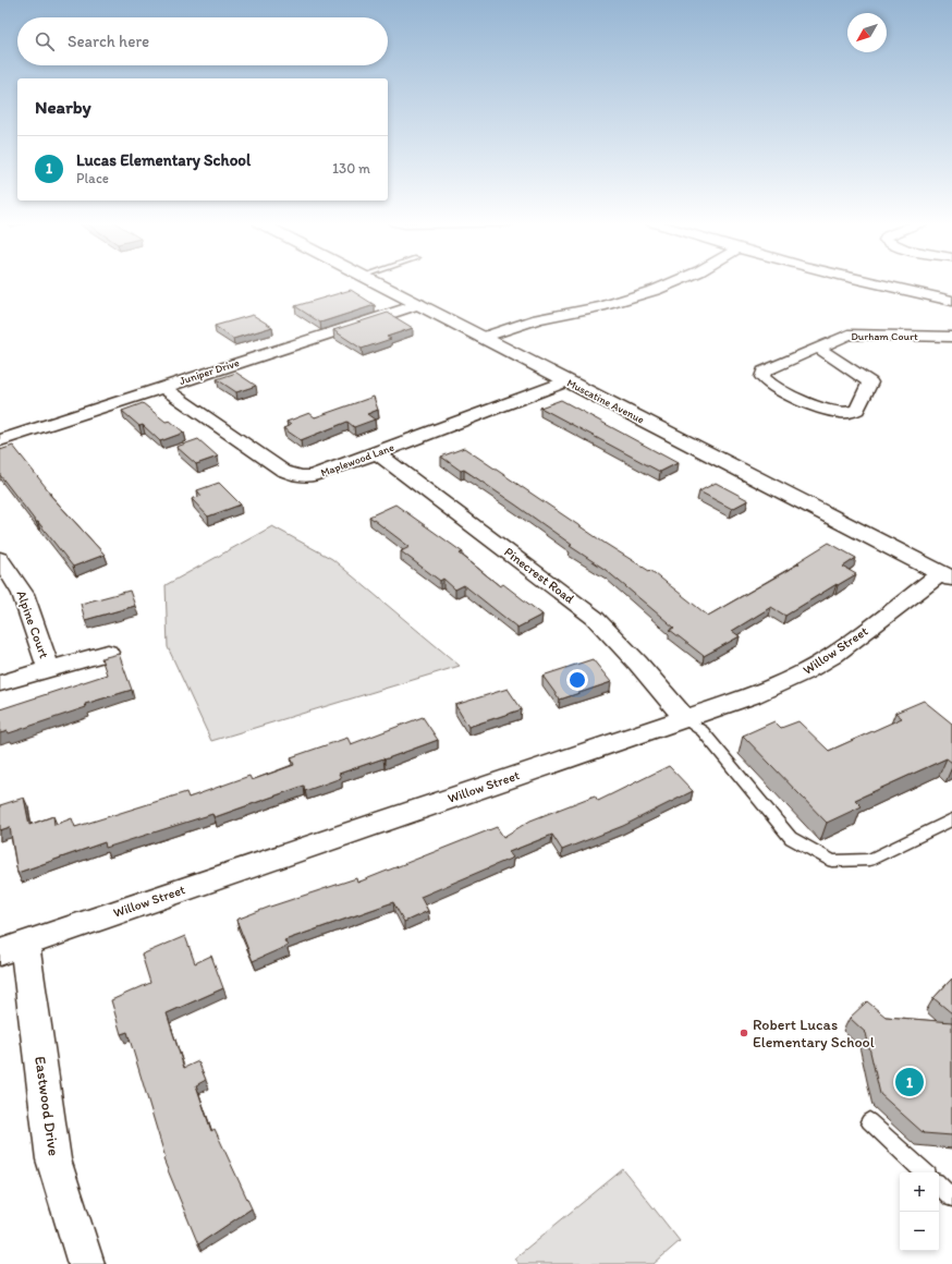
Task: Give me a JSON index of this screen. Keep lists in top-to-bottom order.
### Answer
{
  "streets": {
    "main road": ["Muscatine Avenue"],
    "street": [
      "Durham Court",
      "Juniper Drive",
      "Maplewood Lane",
      "Pinecrest Road",
      "Alpine Court",
      "Willow Street",
      "Eastwood Drive"
    ]
  },
  "crossings": [
    ["Juniper Drive", "Muscatine Avenue"],
    ["Juniper Drive", "Maplewood Lane"],
    ["Muscatine Avenue", "Maplewood Lane"],
    ["Muscatine Avenue", "Willow Street"],
    ["Maplewood Lane", "Pinecrest Road"],
    ["Pinecrest Road", "Willow Street"],
    ["Willow Street", "Eastwood Drive"]
  ],
  "places": ["Robert Lucas Elementary School"],
  "north": "bottom left",
  "page": {
    "search": "Search here",
    "heading": "Nearby",
    "list": [
      {
        "mark": "1",
        "name": "Lucas Elementary School",
        "note": "Place",
        "value": "130 m"
      }
    ],
    "pins": "1",
    "map_buttons": ["+", "−"]
  }
}
